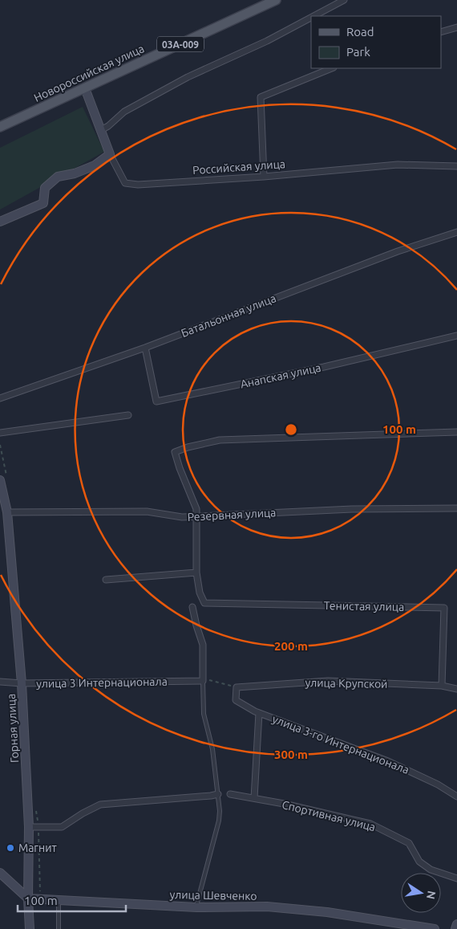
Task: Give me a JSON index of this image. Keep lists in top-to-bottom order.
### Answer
{
  "streets": {
    "main road": [
      "03А-009",
      "Новороссийская улица",
      "Российская улица",
      "Горная улица",
      "улица Шевченко"
    ],
    "street": [
      "Батальонная улица",
      "Анапская улица",
      "Резервная улица",
      "Тенистая улица",
      "улица 3 Интернационала",
      "улица Крупской",
      "улица 3-го Интернационала",
      "Спортивная улица"
    ]
  },
  "crossings": [
    ["Новороссийская улица", "Российская улица"],
    ["Батальонная улица", "Анапская улица"],
    ["Резервная улица", "Горная улица"],
    ["Тенистая улица", "улица Крупской"],
    ["улица 3 Интернационала", "Горная улица"],
    ["улица Крупской", "улица 3-го Интернационала"],
    ["Горная улица", "улица Шевченко"]
  ],
  "places": ["Магнит"],
  "legend": ["Road", "Park"],
  "scale_bar": "100 m",
  "north": "right",
  "rings": ["100 m", "200 m", "300 m"]
}
